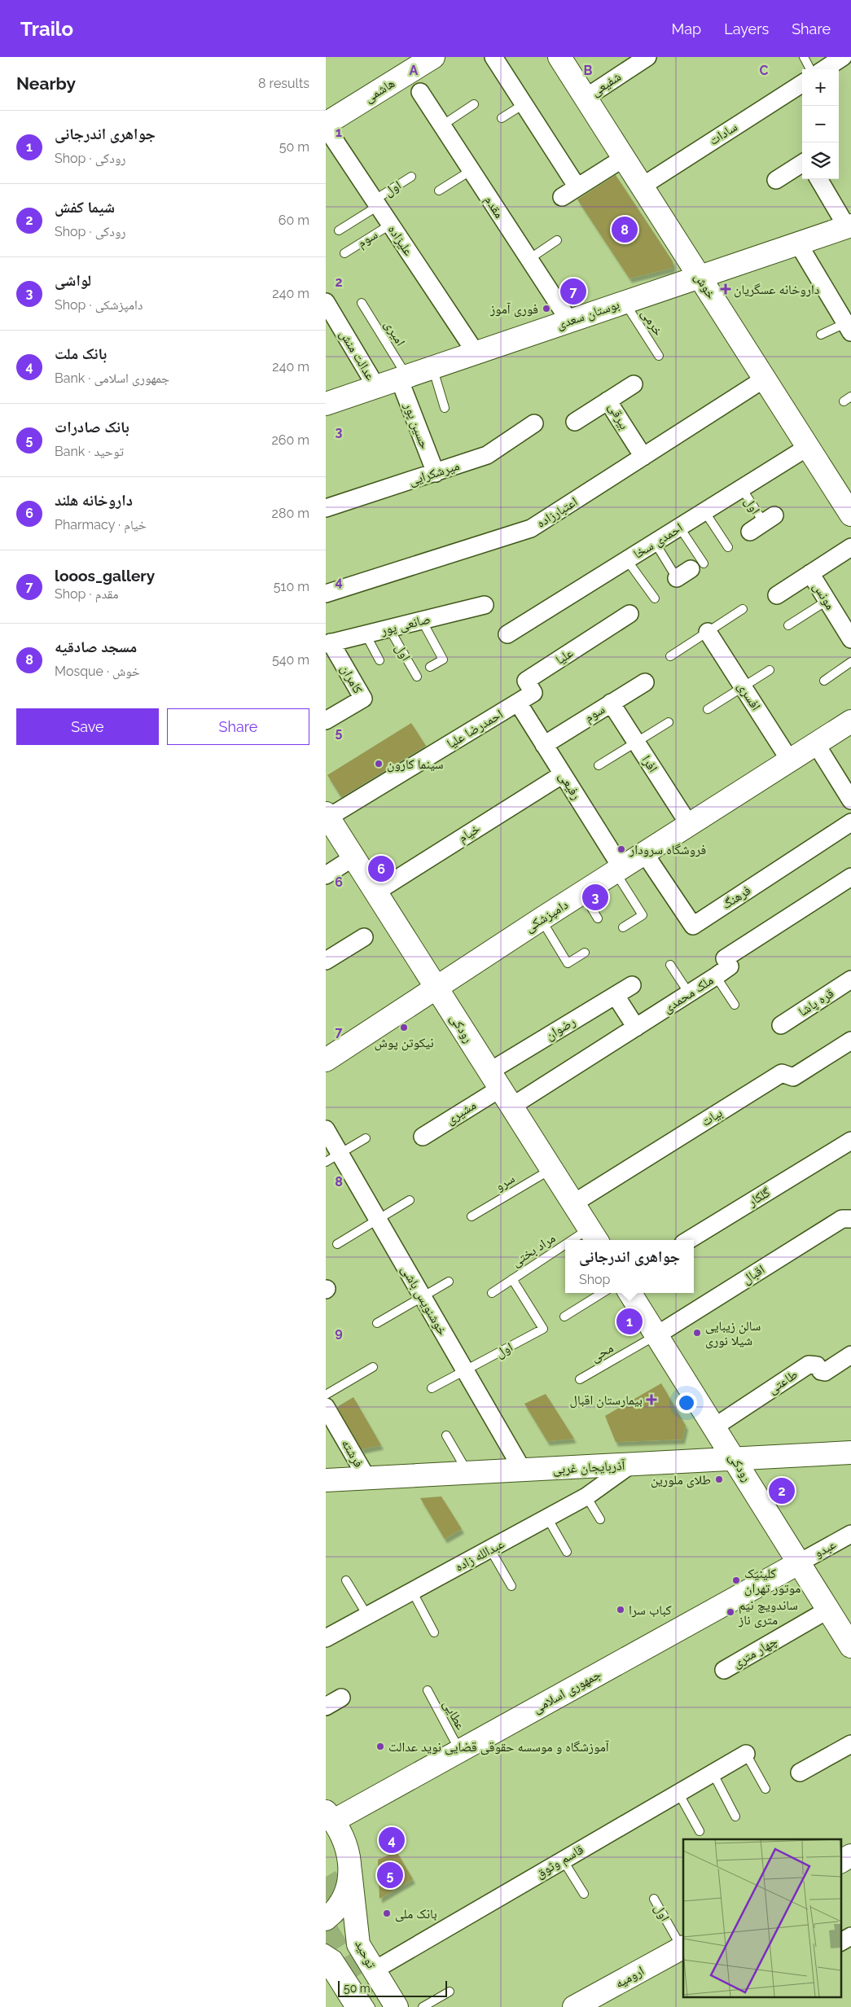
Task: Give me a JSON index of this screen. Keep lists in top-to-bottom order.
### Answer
{
  "streets": {
    "main road": [
      "هاشمی",
      "خوش",
      "بوستان سعدی",
      "دامپزشکی",
      "رودکی",
      "آذربایجان غربی",
      "جمهوری اسلامی",
      "توحید",
      "ارومیه"
    ],
    "street": [
      "شفیعی",
      "سادات",
      "مقدم",
      "سوم",
      "علیزاده",
      "عدالت منش",
      "بیرقی",
      "حسین پور",
      "میرشکرایی",
      "اعتبارزاده",
      "احمدی سخا",
      "مونس",
      "صانعی پور",
      "علیا",
      "کامران",
      "افسری",
      "احمدرضا علیا",
      "افرا",
      "رفیعی",
      "خیام",
      "فرهنگ",
      "ملک محمدی",
      "قره پاشا",
      "رضوان",
      "مشیری",
      "بیات",
      "گلکار",
      "اقبال",
      "خوشنویس باشی",
      "طاعتی",
      "فرشته",
      "عبدو",
      "عبدالله زاده",
      "چهار متری",
      "قاسم وثوق"
    ],
    "lane": [
      "اول",
      "خرمی",
      "امیری",
      "سرو",
      "مراد بختی",
      "محی",
      "عطایی"
    ]
  },
  "crossings": [
    ["شفیعی", "خوش"],
    ["هاشمی", "علیزاده"],
    ["سادات", "خوش"],
    ["اول", "علیزاده"],
    ["اول", "احمدی سخا"],
    ["اول", "صانعی پور"],
    ["اول", "مراد بختی"],
    ["اول", "خوشنویس باشی"],
    ["اول", "ارومیه"],
    ["مقدم", "بوستان سعدی"],
    ["سوم", "علیزاده"],
    ["سوم", "افرا"],
    ["سوم", "رفیعی"],
    ["علیزاده", "بوستان سعدی"],
    ["خوش", "بوستان سعدی"],
    ["خوش", "اعتبارزاده"],
    ["خوش", "احمدی سخا"],
    ["بوستان سعدی", "خرمی"],
    ["بوستان سعدی", "امیری"],
    ["بوستان سعدی", "عدالت منش"],
    ["بوستان سعدی", "حسین پور"],
    ["امیری", "حسین پور"],
    ["بیرقی", "اعتبارزاده"],
    ["حسین پور", "میرشکرایی"],
    ["صانعی پور", "کامران"],
    ["علیا", "احمدرضا علیا"],
    ["علیا", "رفیعی"],
    ["افسری", "دامپزشکی"],
    ["احمدرضا علیا", "رفیعی"],
    ["احمدرضا علیا", "رودکی"],
    ["افرا", "دامپزشکی"],
    ["رفیعی", "خیام"],
    ["رفیعی", "دامپزشکی"],
    ["خیام", "رودکی"],
    ["فرهنگ", "دامپزشکی"],
    ["دامپزشکی", "رودکی"],
    ["ملک محمدی", "رودکی"],
    ["ملک محمدی", "رضوان"],
    ["ملک محمدی", "مشیری"],
    ["رودکی", "رضوان"],
    ["رودکی", "مشیری"],
    ["رودکی", "بیات"],
    ["رودکی", "سرو"],
    ["رودکی", "اقبال"],
    ["رودکی", "محی"],
    ["رودکی", "طاعتی"],
    ["رودکی", "آذربایجان غربی"],
    ["رودکی", "عبدو"],
    ["رودکی", "چهار متری"],
    ["رودکی", "جمهوری اسلامی"],
    ["رضوان", "مشیری"],
    ["اقبال", "محی"],
    ["خوشنویس باشی", "آذربایجان غربی"],
    ["فرشته", "آذربایجان غربی"],
    ["آذربایجان غربی", "عبدالله زاده"],
    ["عبدو", "جمهوری اسلامی"],
    ["جمهوری اسلامی", "عطایی"],
    ["جمهوری اسلامی", "توحید"],
    ["قاسم وثوق", "توحید"]
  ],
  "places": {
    "health": ["داروخانه عسگریان", "بیمارستان اقبال"],
    "other": [
      "فوری آموز",
      "سینما کارون",
      "فروشگاه سرودار",
      "نیکوتن پوش",
      "سالن زیبایی شیلا نوری",
      "طلای ملورین",
      "کلینیک موتور تهران",
      "کباب سرا",
      "ساندویچ نیم متری ناز",
      "آموزشگاه و موسسه حقوقی قضایی نوید عدالت",
      "بانک ملی"
    ]
  },
  "scale_bar": "50 m",
  "page": {
    "header": "Trailo",
    "nav": ["Map", "Layers", "Share"],
    "heading": ["Nearby", "8 results"],
    "map_buttons": ["+", "−"],
    "list": [
      {
        "mark": "1",
        "name": "جواهری اندرجانی",
        "note": "Shop · رودکی",
        "value": "50 m"
      },
      {
        "mark": "2",
        "name": "شیما کفش",
        "note": "Shop · رودکی",
        "value": "60 m"
      },
      {
        "mark": "3",
        "name": "لواشی",
        "note": "Shop · دامپزشکی",
        "value": "240 m"
      },
      {
        "mark": "4",
        "name": "بانک ملت",
        "note": "Bank · جمهوری اسلامی",
        "value": "240 m"
      },
      {
        "mark": "5",
        "name": "بانک صادرات",
        "note": "Bank · توحید",
        "value": "260 m"
      },
      {
        "mark": "6",
        "name": "داروخانه هلند",
        "note": "Pharmacy · خیام",
        "value": "280 m"
      },
      {
        "mark": "7",
        "name": "looos_gallery",
        "note": "Shop · مقدم",
        "value": "510 m"
      },
      {
        "mark": "8",
        "name": "مسجد صادقیه",
        "note": "Mosque · خوش",
        "value": "540 m"
      }
    ],
    "pins": [
      "8",
      "7",
      "6",
      "3",
      "1",
      "2",
      "4",
      "5"
    ],
    "buttons": ["Save", "Share"],
    "popup": ["جواهری اندرجانی", "Shop"],
    "scale": "50 m"
  },
  "grid": {
    "columns": ["A", "B", "C"],
    "rows": [
      "1",
      "2",
      "3",
      "4",
      "5",
      "6",
      "7",
      "8",
      "9"
    ]
  }
}
